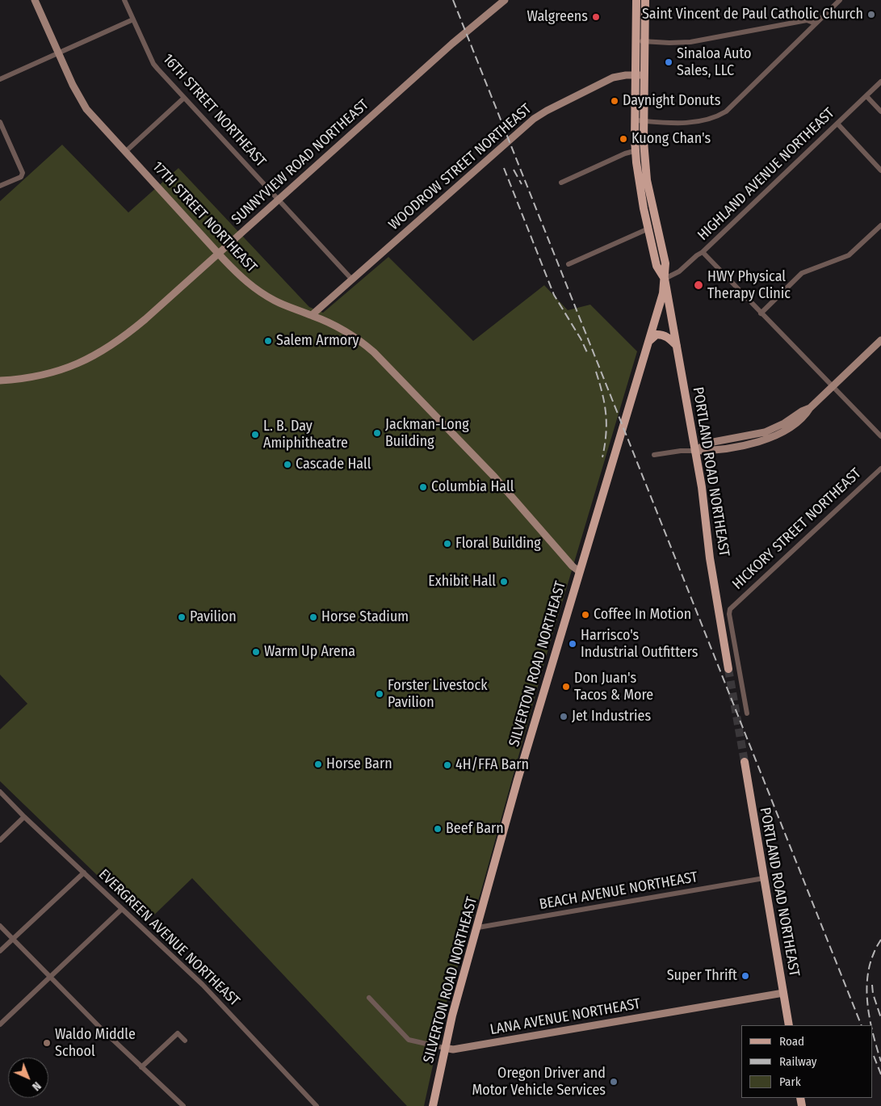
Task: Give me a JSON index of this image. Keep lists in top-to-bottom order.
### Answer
{
  "streets": {
    "main road": [
      "SUNNYVIEW ROAD NORTHEAST",
      "WOODROW STREET NORTHEAST",
      "17TH STREET NORTHEAST",
      "PORTLAND ROAD NORTHEAST",
      "SILVERTON ROAD NORTHEAST",
      "LANA AVENUE NORTHEAST"
    ],
    "street": [
      "16TH STREET NORTHEAST",
      "HIGHLAND AVENUE NORTHEAST",
      "HICKORY STREET NORTHEAST",
      "BEACH AVENUE NORTHEAST",
      "EVERGREEN AVENUE NORTHEAST"
    ]
  },
  "crossings": [
    ["16TH STREET NORTHEAST", "SUNNYVIEW ROAD NORTHEAST"],
    ["16TH STREET NORTHEAST", "WOODROW STREET NORTHEAST"],
    ["SUNNYVIEW ROAD NORTHEAST", "17TH STREET NORTHEAST"],
    ["WOODROW STREET NORTHEAST", "17TH STREET NORTHEAST"],
    ["HIGHLAND AVENUE NORTHEAST", "PORTLAND ROAD NORTHEAST"],
    ["HIGHLAND AVENUE NORTHEAST", "SILVERTON ROAD NORTHEAST"],
    ["17TH STREET NORTHEAST", "SILVERTON ROAD NORTHEAST"],
    ["PORTLAND ROAD NORTHEAST", "SILVERTON ROAD NORTHEAST"],
    ["PORTLAND ROAD NORTHEAST", "BEACH AVENUE NORTHEAST"],
    ["PORTLAND ROAD NORTHEAST", "LANA AVENUE NORTHEAST"],
    ["SILVERTON ROAD NORTHEAST", "BEACH AVENUE NORTHEAST"],
    ["SILVERTON ROAD NORTHEAST", "LANA AVENUE NORTHEAST"]
  ],
  "places": [
    "Saint Vincent de Paul Catholic Church",
    "Walgreens",
    "Sinaloa Auto Sales, LLC",
    "Daynight Donuts",
    "Kuong Chan's",
    "HWY Physical Therapy Clinic",
    "Salem Armory",
    "Jackman-Long Building",
    "L. B. Day Amiphitheatre",
    "Cascade Hall",
    "Columbia Hall",
    "Floral Building",
    "Exhibit Hall",
    "Coffee In Motion",
    "Pavilion",
    "Horse Stadium",
    "Harrisco's Industrial Outfitters",
    "Warm Up Arena",
    "Don Juan's Tacos & More",
    "Forster Livestock Pavilion",
    "Jet Industries",
    "Horse Barn",
    "4H/FFA Barn",
    "Beef Barn",
    "Super Thrift",
    "Waldo Middle School",
    "Oregon Driver and Motor Vehicle Services"
  ],
  "legend": ["Road", "Railway", "Park"],
  "north": "bottom right"
}
